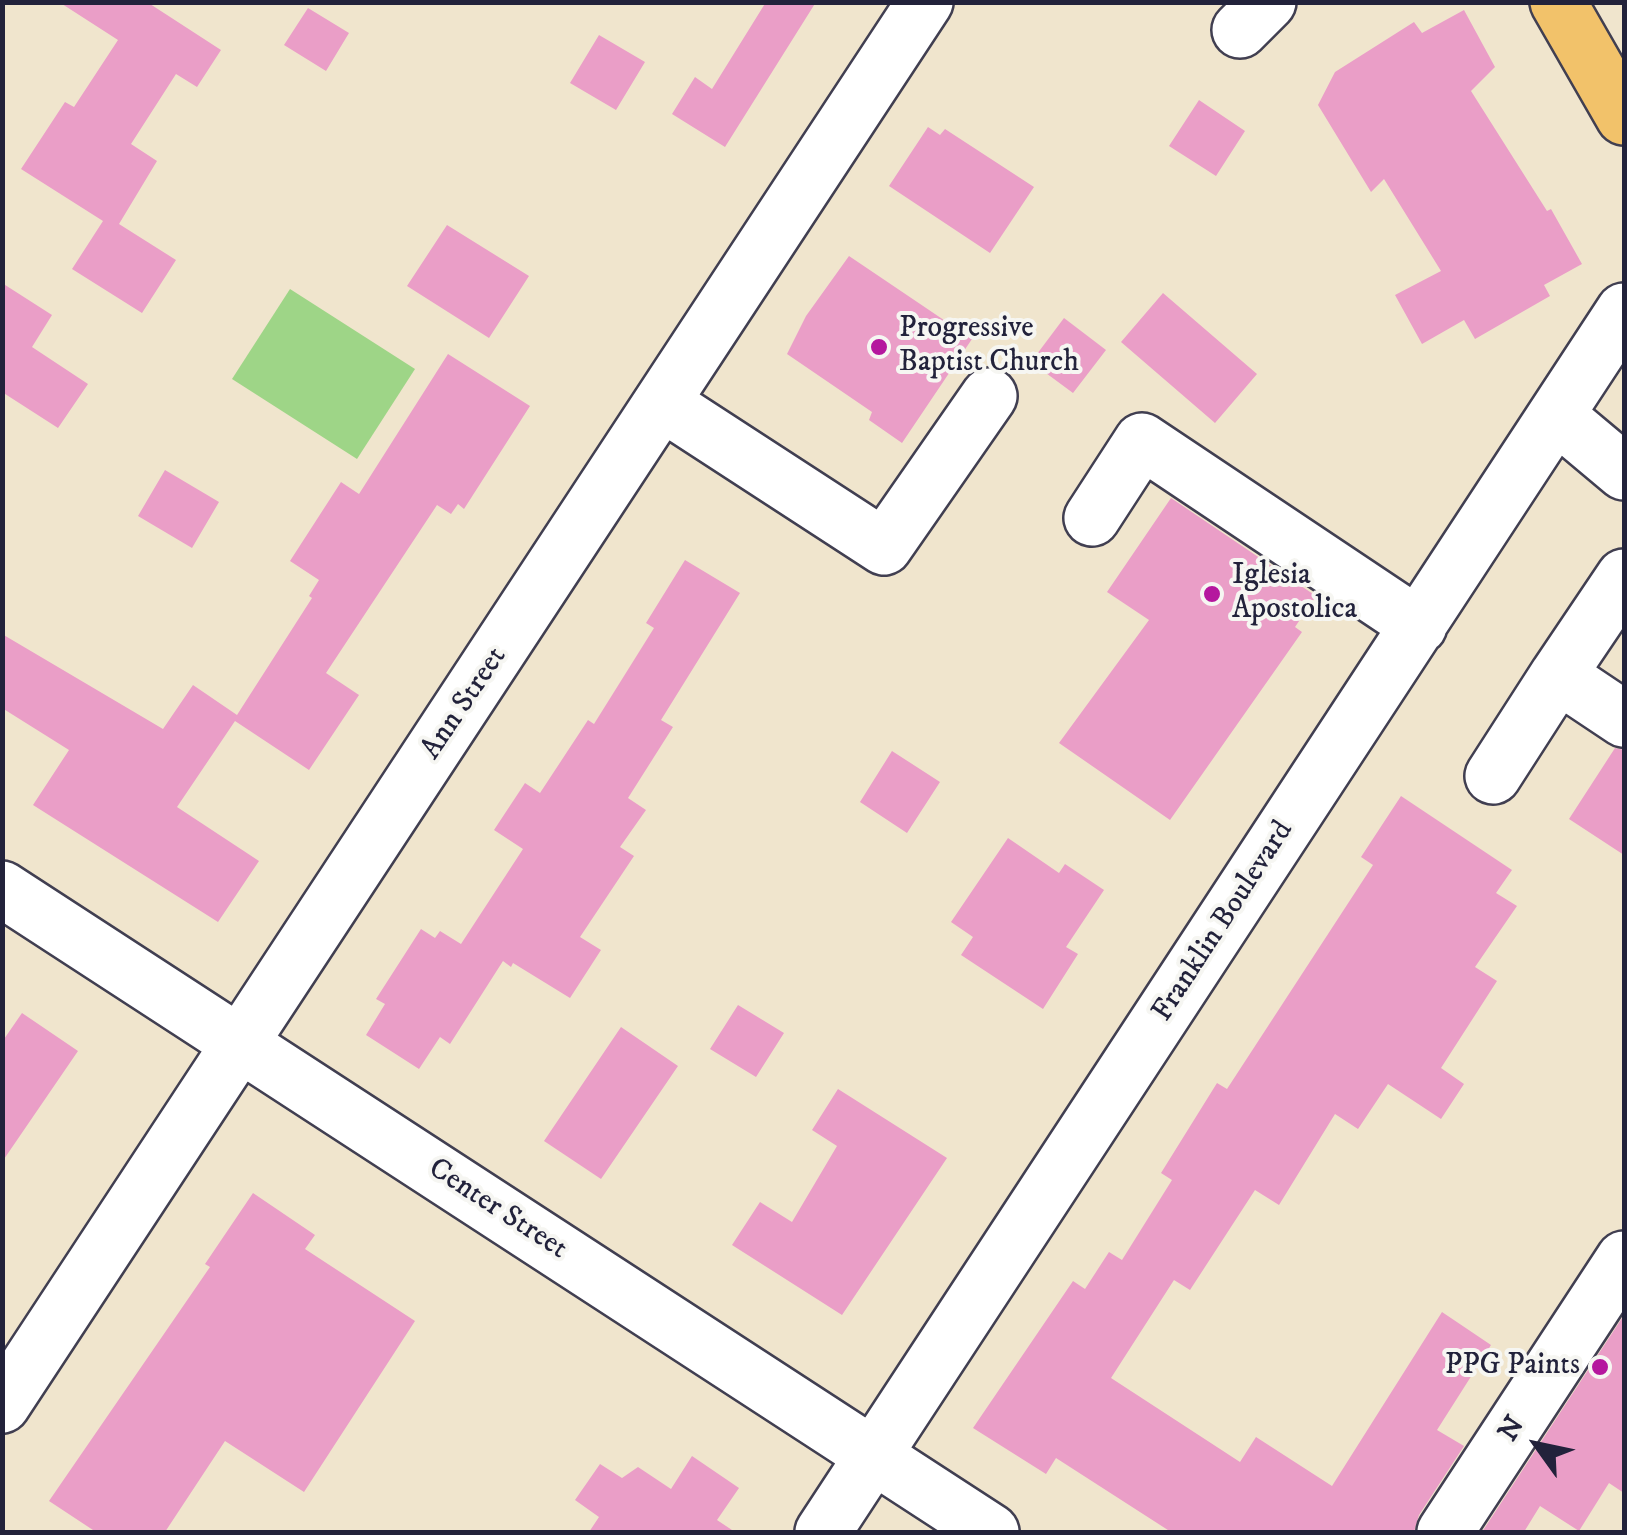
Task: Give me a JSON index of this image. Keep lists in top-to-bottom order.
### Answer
{
  "streets": {
    "street": ["Ann Street", "Franklin Boulevard", "Center Street"]
  },
  "crossings": [
    ["Ann Street", "Center Street"],
    ["Franklin Boulevard", "Center Street"]
  ],
  "places": ["Progressive Baptist Church", "Iglesia Apostolica", "PPG Paints"],
  "north": "top left"
}
